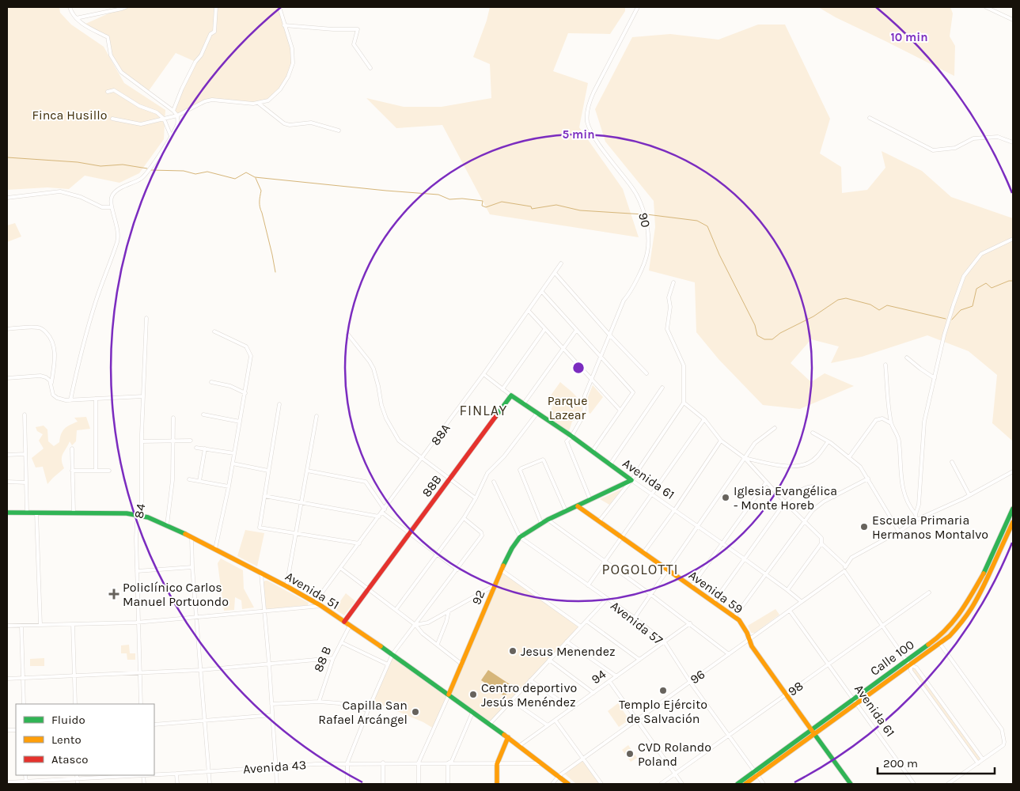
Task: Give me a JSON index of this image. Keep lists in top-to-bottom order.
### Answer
{
  "streets": {
    "main road": [
      "Avenida 61",
      "88B",
      "Avenida 51",
      "Avenida 59",
      "92",
      "Calle 100"
    ],
    "street": [
      "90",
      "88A",
      "84",
      "Avenida 57",
      "88 B",
      "94",
      "96",
      "98",
      "Avenida 43"
    ]
  },
  "crossings": [
    ["90", "Avenida 61"],
    ["90", "92"],
    ["88A", "Avenida 61"],
    ["88A", "Avenida 51"],
    ["Avenida 61", "88B"],
    ["Avenida 61", "92"],
    ["Avenida 61", "Calle 100"],
    ["Avenida 61", "96"],
    ["Avenida 61", "98"],
    ["84", "Avenida 51"],
    ["Avenida 51", "92"],
    ["Avenida 51", "88 B"],
    ["Avenida 51", "94"],
    ["Avenida 51", "96"],
    ["Avenida 51", "Avenida 43"],
    ["Avenida 59", "92"],
    ["Avenida 59", "Calle 100"],
    ["Avenida 59", "96"],
    ["Avenida 59", "98"],
    ["92", "Avenida 57"],
    ["92", "Avenida 43"],
    ["Avenida 57", "Calle 100"],
    ["Avenida 57", "94"],
    ["Avenida 57", "96"],
    ["Avenida 57", "98"]
  ],
  "districts": ["FINLAY", "POGOLOTTI"],
  "parks": ["Finca Husillo", "Parque Lazear"],
  "places": {
    "other": [
      "Iglesia Evangélica - Monte Horeb",
      "Escuela Primaria Hermanos Montalvo",
      "Jesus Menendez",
      "Templo Ejército de Salvación",
      "Centro deportivo Jesús Menéndez",
      "Capilla San Rafael Arcángel",
      "CVD Rolando Poland"
    ],
    "health": ["Policlínico Carlos Manuel Portuondo"]
  },
  "legend": ["Fluido", "Lento", "Atasco"],
  "scale_bar": "200 m",
  "rings": ["10 min", "5 min"]
}
